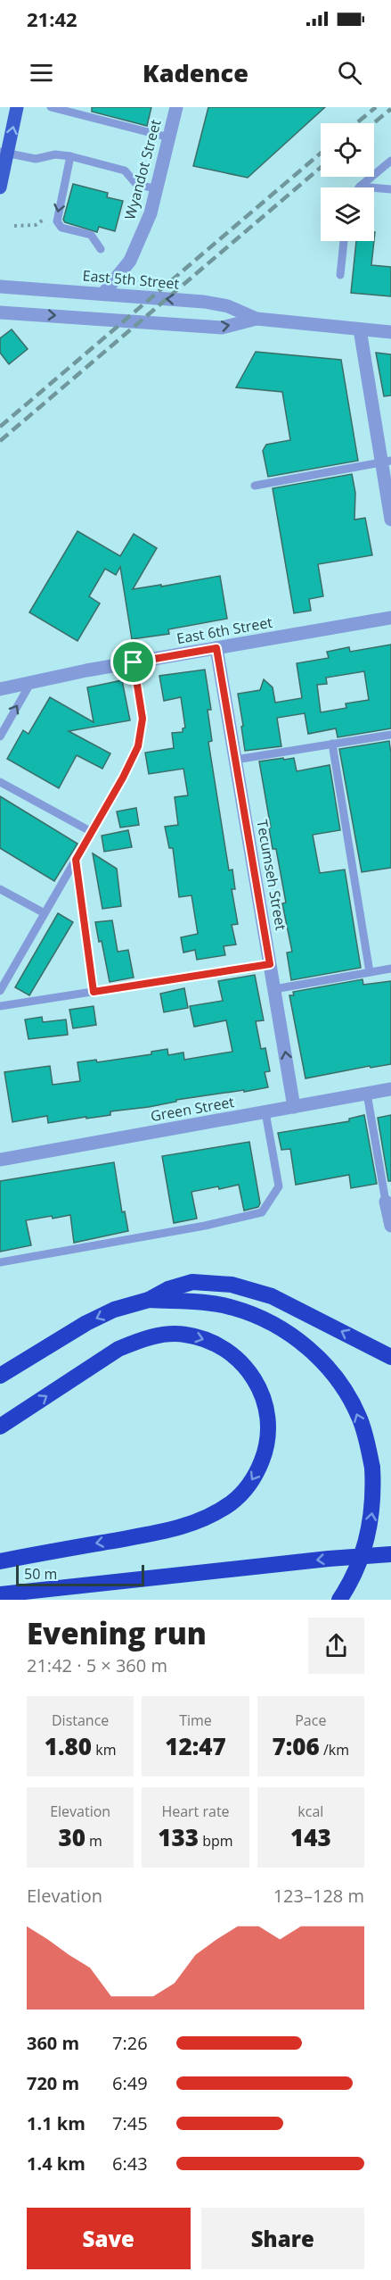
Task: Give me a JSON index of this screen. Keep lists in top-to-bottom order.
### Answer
{
  "streets": {
    "street": [
      "Wyandot Street",
      "East 5th Street",
      "East 6th Street",
      "Tecumseh Street",
      "Green Street"
    ]
  },
  "crossings": [
    ["Wyandot Street", "East 5th Street"],
    ["East 6th Street", "Tecumseh Street"],
    ["Tecumseh Street", "Green Street"]
  ],
  "scale_bar": "50 m",
  "page": {
    "status": "21:42",
    "header": "Kadence",
    "scale": "50 m",
    "heading": ["Evening run", "21:42 · 5 × 360 m"],
    "stats": [
      ["Distance", "1.80 km"],
      ["Time", "12:47"],
      ["Pace", "7:06 /km"],
      ["Elevation", "30 m"],
      ["Heart rate", "133 bpm"],
      ["kcal", "143"]
    ],
    "chart": ["Elevation", "123–128 m"],
    "list": [
      {
        "name": "360 m",
        "note": "7:26"
      },
      {
        "name": "720 m",
        "note": "6:49"
      },
      {
        "name": "1.1 km",
        "note": "7:45"
      },
      {
        "name": "1.4 km",
        "note": "6:43"
      }
    ],
    "buttons": ["Save", "Share"]
  }
}
